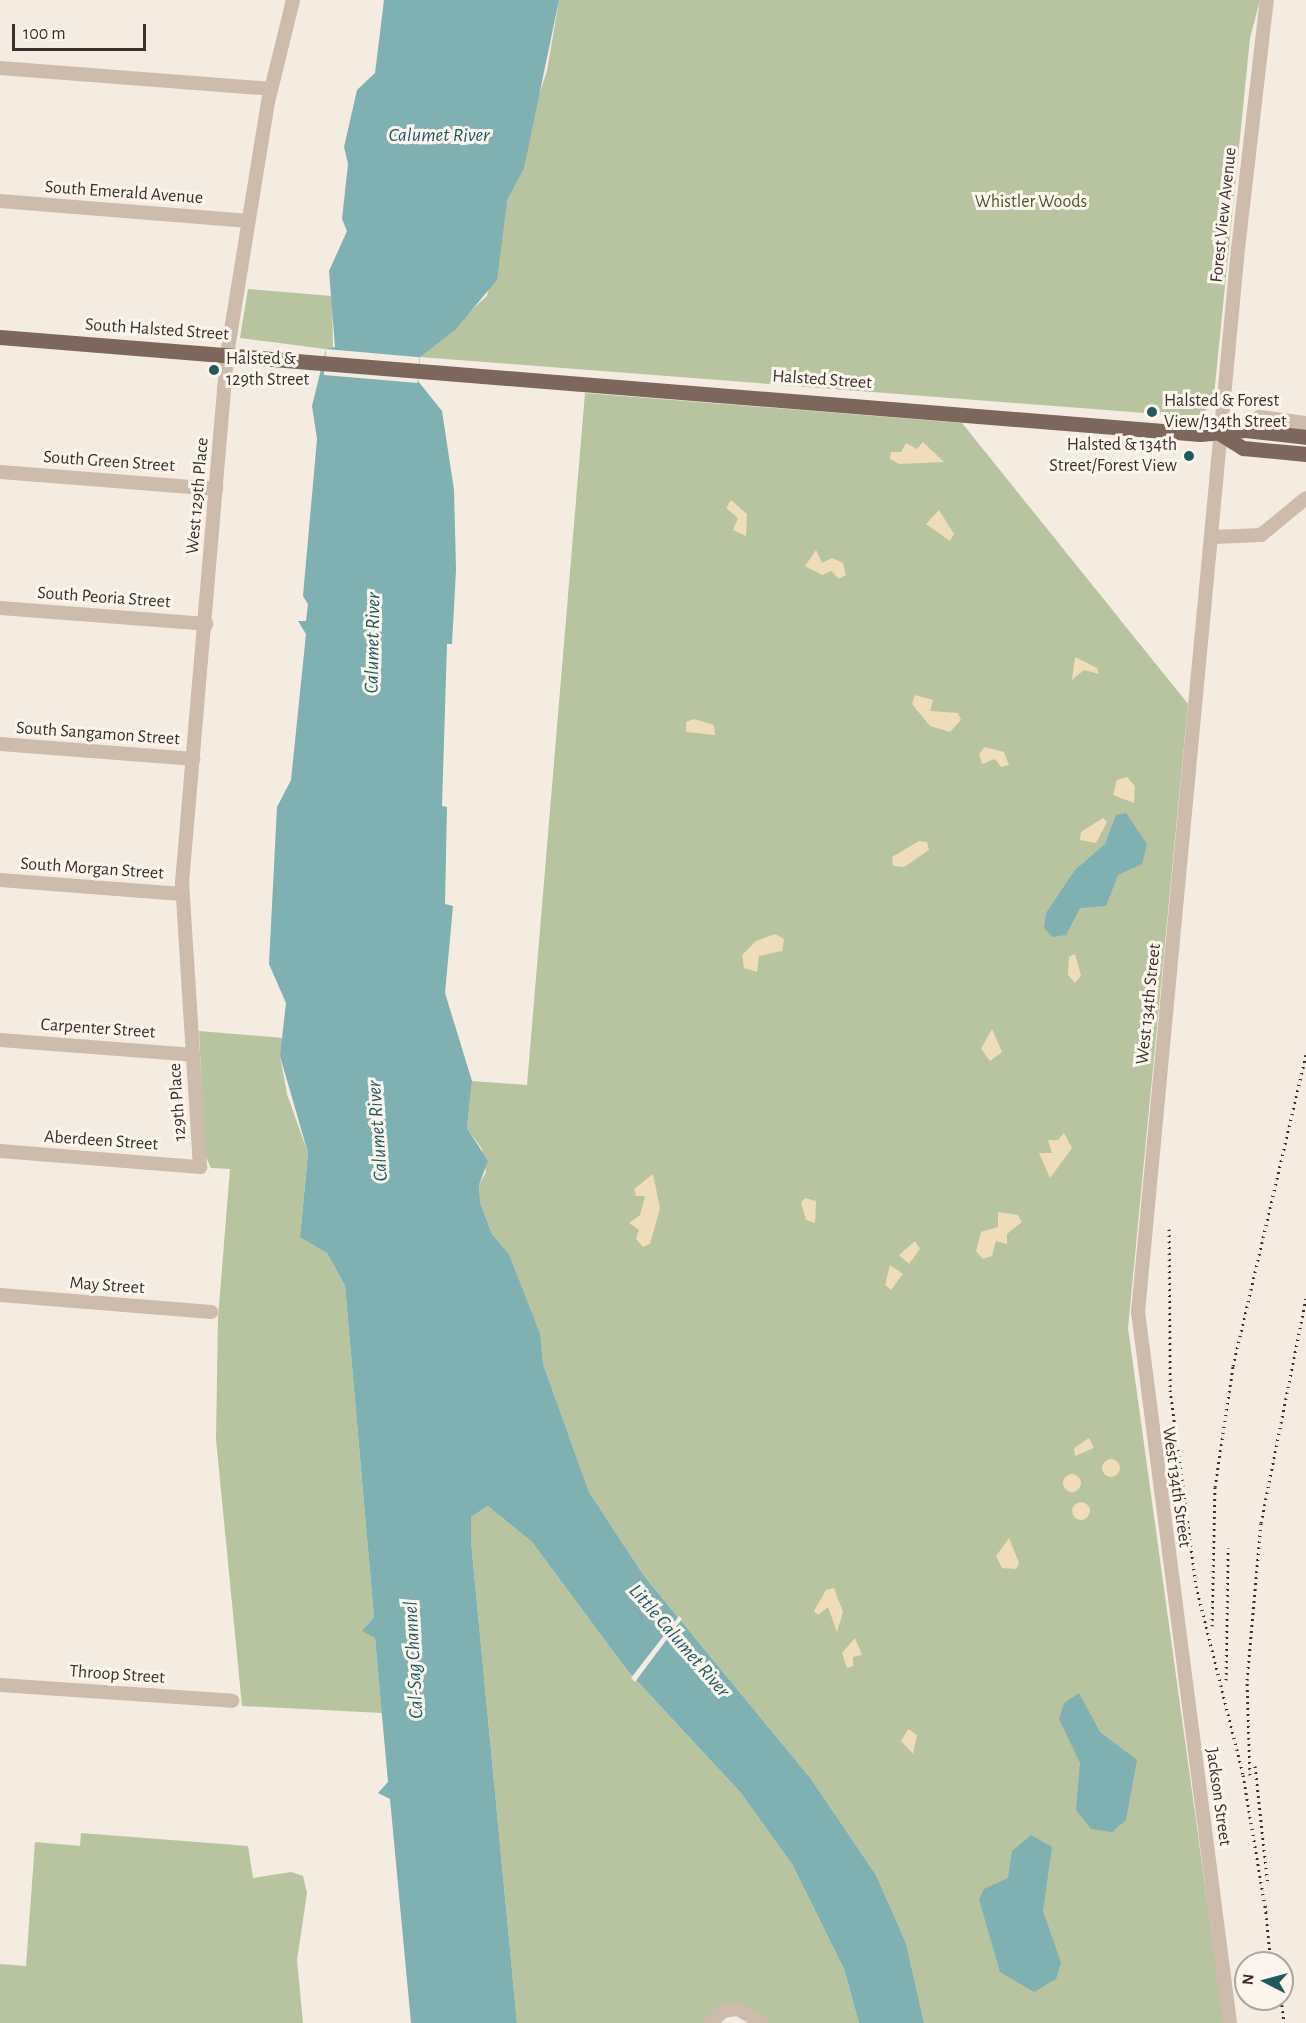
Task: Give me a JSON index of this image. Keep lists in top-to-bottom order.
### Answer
{
  "streets": {
    "main road": ["South Halsted Street", "Halsted Street"],
    "street": [
      "South Emerald Avenue",
      "Forest View Avenue",
      "South Green Street",
      "West 129th Place",
      "South Peoria Street",
      "South Sangamon Street",
      "South Morgan Street",
      "West 134th Street",
      "Carpenter Street",
      "129th Place",
      "Aberdeen Street",
      "May Street",
      "Throop Street",
      "Jackson Street"
    ]
  },
  "crossings": [
    ["South Emerald Avenue", "West 129th Place"],
    ["Forest View Avenue", "Halsted Street"],
    ["Forest View Avenue", "West 134th Street"],
    ["South Halsted Street", "Halsted Street"],
    ["South Halsted Street", "West 129th Place"],
    ["Halsted Street", "West 134th Street"],
    ["South Green Street", "West 129th Place"],
    ["West 129th Place", "South Peoria Street"],
    ["West 129th Place", "South Sangamon Street"],
    ["West 129th Place", "South Morgan Street"],
    ["West 129th Place", "129th Place"],
    ["West 134th Street", "Jackson Street"],
    ["Carpenter Street", "129th Place"],
    ["129th Place", "Aberdeen Street"]
  ],
  "water": ["Calumet River", "Little Calumet River", "Cal-Sag Channel"],
  "parks": ["Whistler Woods"],
  "places": ["Halsted & 129th Street", "Halsted & Forest View/134th Street", "Halsted & 134th Street/Forest View"],
  "scale_bar": "100 m",
  "north": "left"
}
